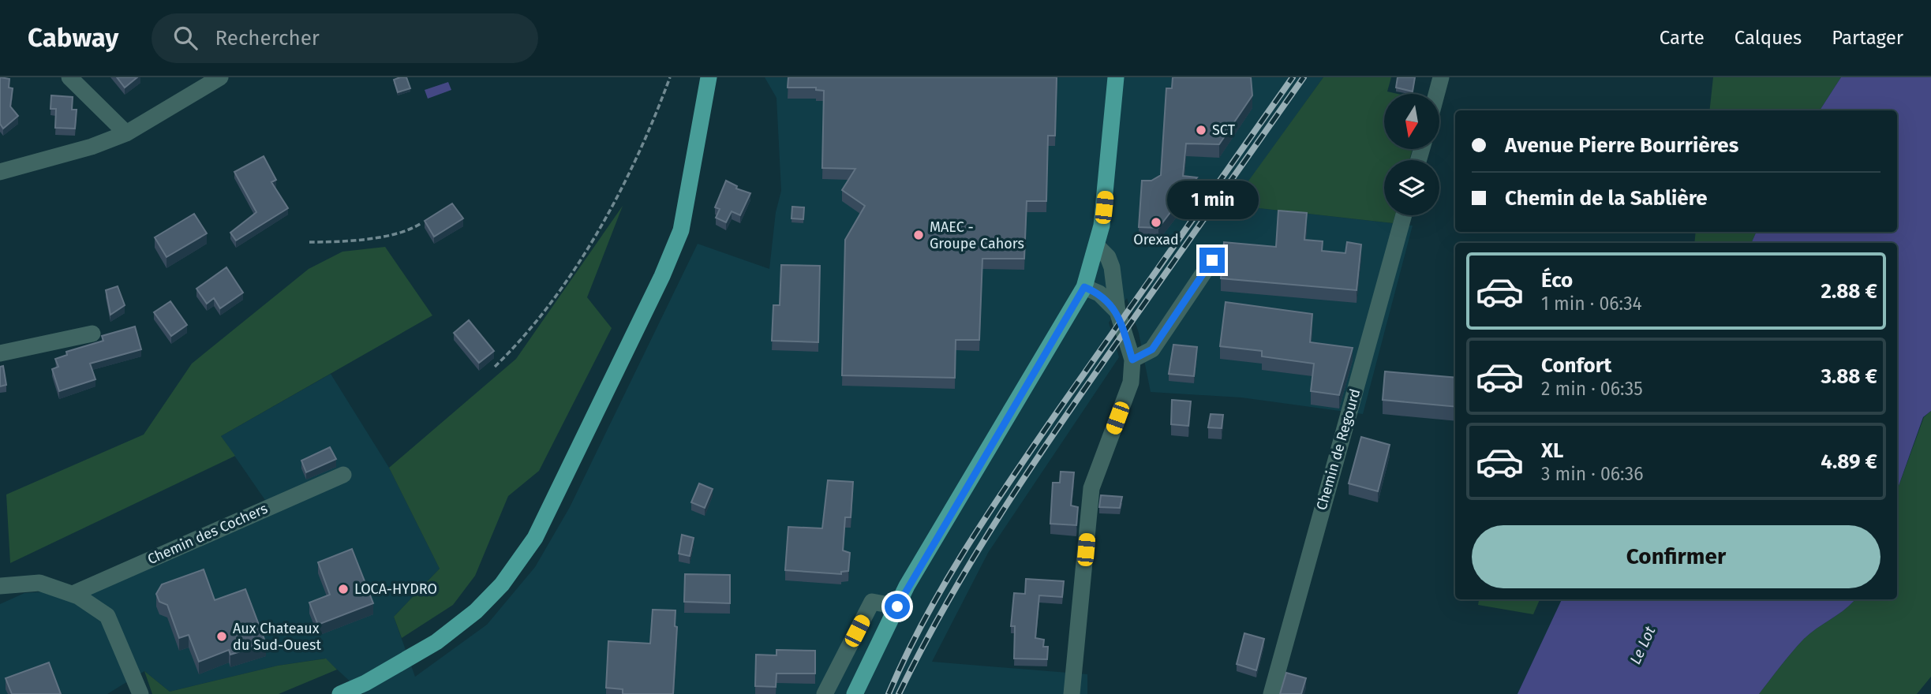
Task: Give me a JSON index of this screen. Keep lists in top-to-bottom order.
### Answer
{
  "streets": {
    "street": ["Chemin de Regourd", "Chemin des Cochers"]
  },
  "water": ["Le Lot"],
  "places": [
    "SCT",
    "Orexad",
    "MAEC - Groupe Cahors",
    "LOCA-HYDRO",
    "Aux Chateaux du Sud-Ouest"
  ],
  "north": "bottom",
  "page": {
    "header": "Cabway",
    "search": "Rechercher",
    "nav": ["Carte", "Calques", "Partager"],
    "banner": ["Avenue Pierre Bourrières", "Chemin de la Sablière"],
    "bubble": "1 min",
    "list": [
      {
        "name": "Éco",
        "note": "1 min · 06:34",
        "value": "2.88 €"
      },
      {
        "name": "Confort",
        "note": "2 min · 06:35",
        "value": "3.88 €"
      },
      {
        "name": "XL",
        "note": "3 min · 06:36",
        "value": "4.89 €"
      }
    ],
    "buttons": "Confirmer"
  }
}
